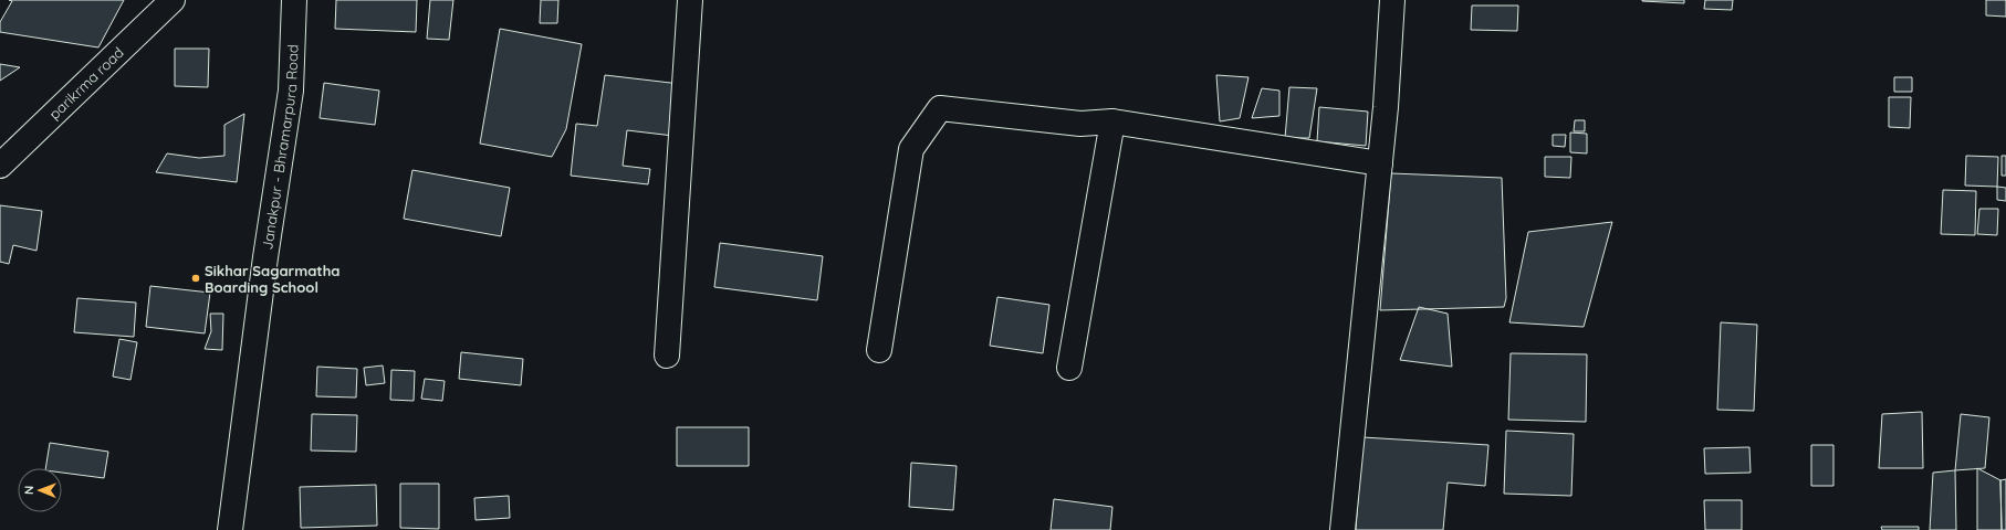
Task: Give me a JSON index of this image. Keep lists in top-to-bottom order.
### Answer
{
  "streets": {
    "street": ["parikrma road", "Janakpur - Bhramarpura Road"]
  },
  "places": ["Sikhar Sagarmatha Boarding School"],
  "north": "left"
}
